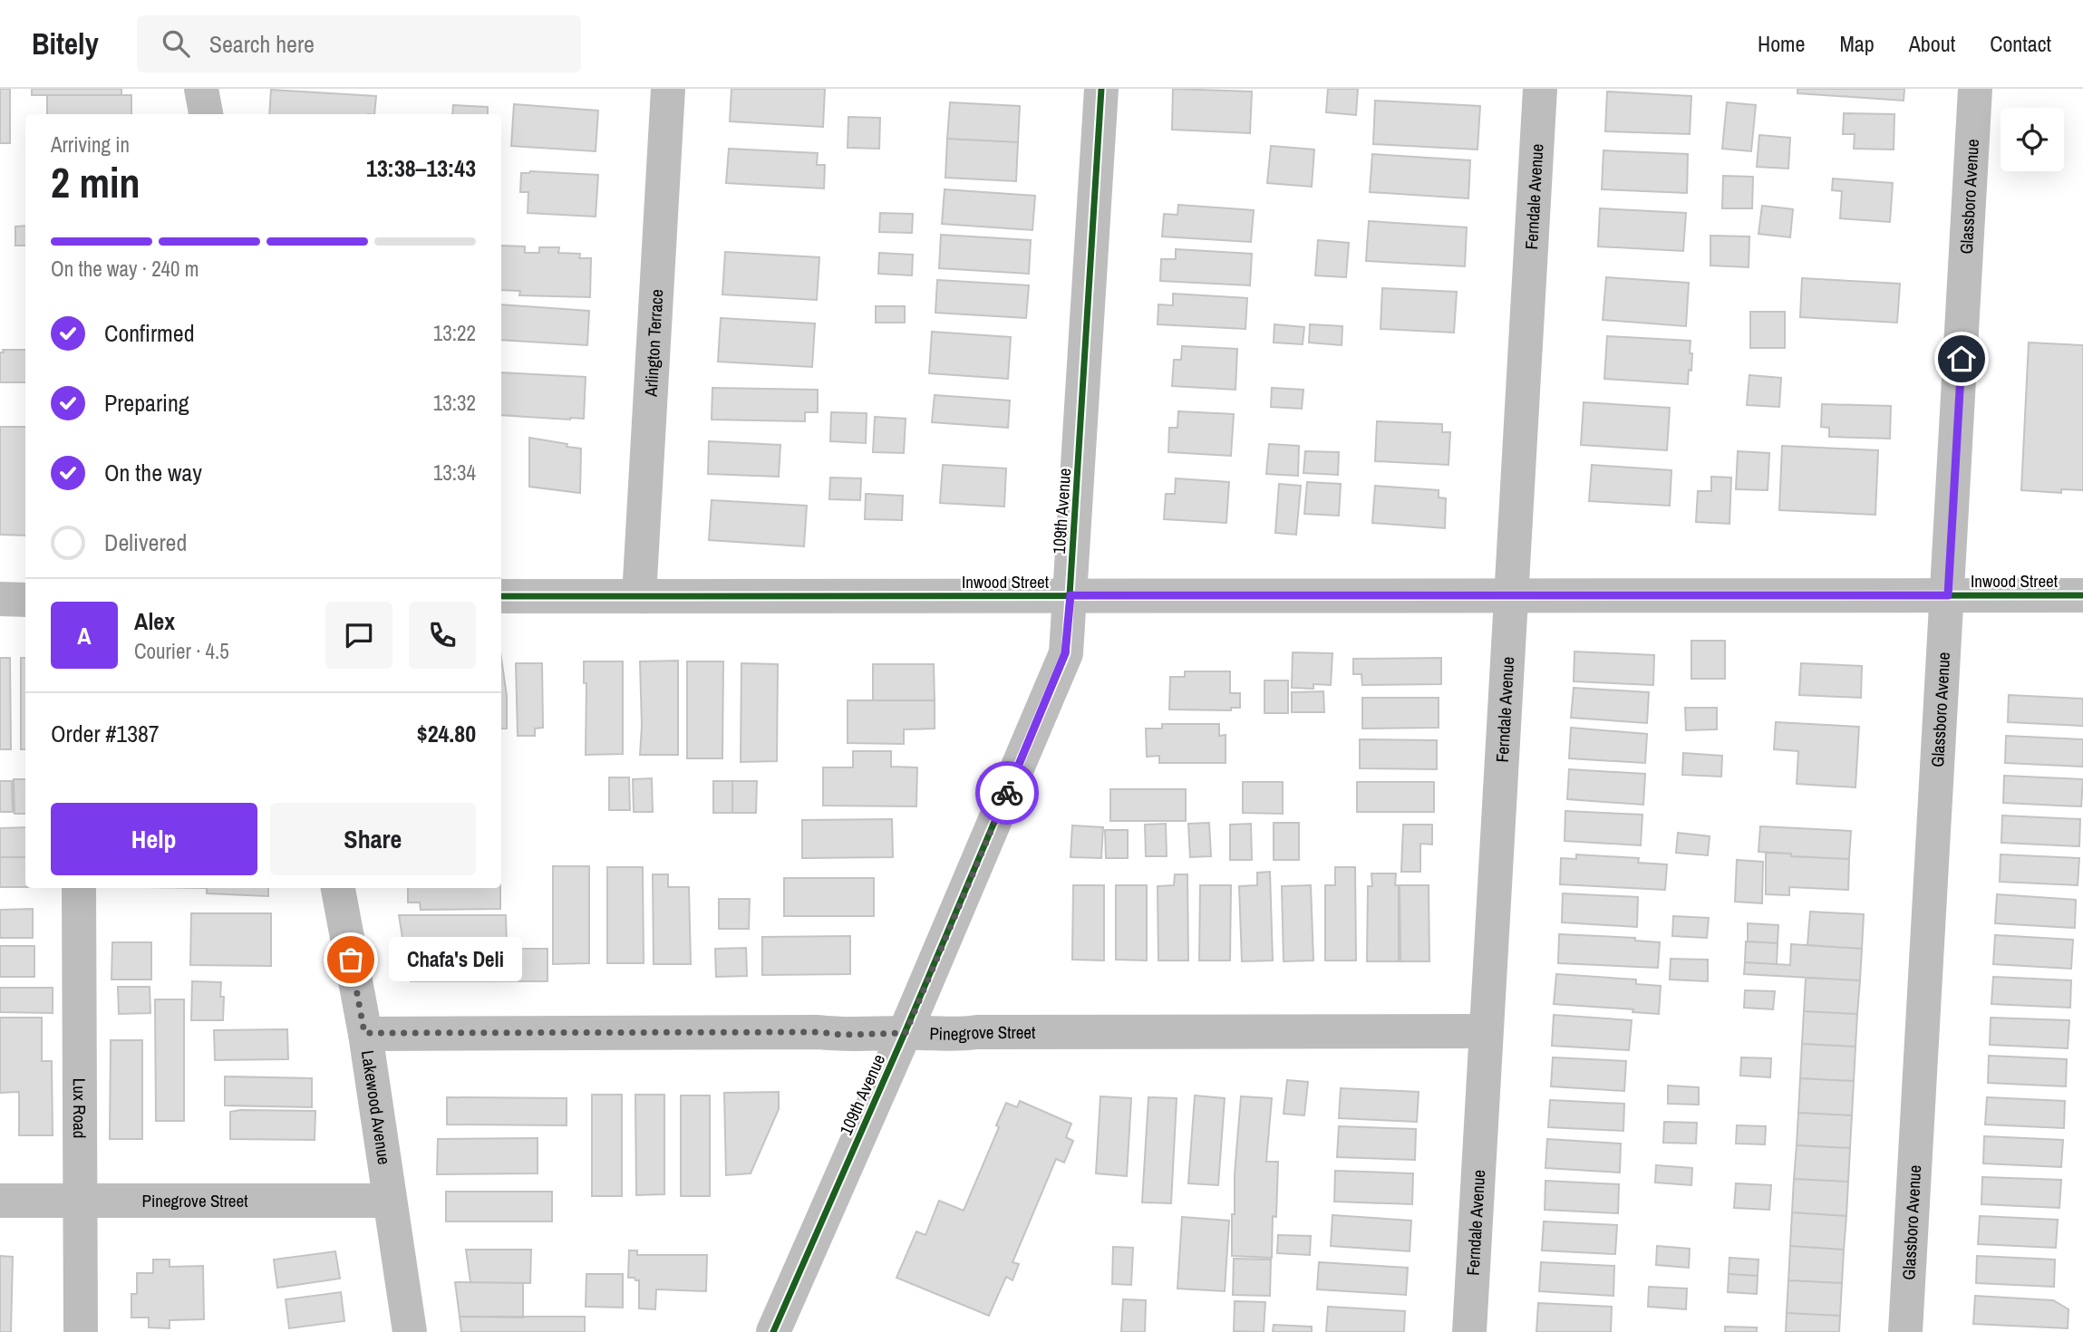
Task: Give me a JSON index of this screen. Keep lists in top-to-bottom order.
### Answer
{
  "streets": {
    "street": [
      "Ferndale Avenue",
      "Glassboro Avenue",
      "Arlington Terrace",
      "109th Avenue",
      "Inwood Street",
      "Pinegrove Street",
      "Lux Road",
      "Lakewood Avenue"
    ]
  },
  "crossings": [
    ["Ferndale Avenue", "Inwood Street"],
    ["Ferndale Avenue", "Pinegrove Street"],
    ["Glassboro Avenue", "Inwood Street"],
    ["Arlington Terrace", "Inwood Street"],
    ["109th Avenue", "Inwood Street"],
    ["109th Avenue", "Pinegrove Street"],
    ["Pinegrove Street", "Lux Road"],
    ["Pinegrove Street", "Lakewood Avenue"]
  ],
  "places": ["Chafa's Deli"],
  "page": {
    "header": "Bitely",
    "search": "Search here",
    "nav": [
      "Home",
      "Map",
      "About",
      "Contact"
    ],
    "heading": ["2 min", "Arriving in", "13:38–13:43"],
    "panel": [
      "Alex",
      "Courier · 4.5",
      "Order #1387",
      "$24.80"
    ],
    "bar": "On the way · 240 m",
    "list": [
      ["Confirmed", "13:22"],
      ["Preparing", "13:32"],
      ["On the way", "13:34"],
      "Delivered"
    ],
    "round": "A",
    "buttons": ["Help", "Share"],
    "bubble": "Chafa's Deli"
  }
}
